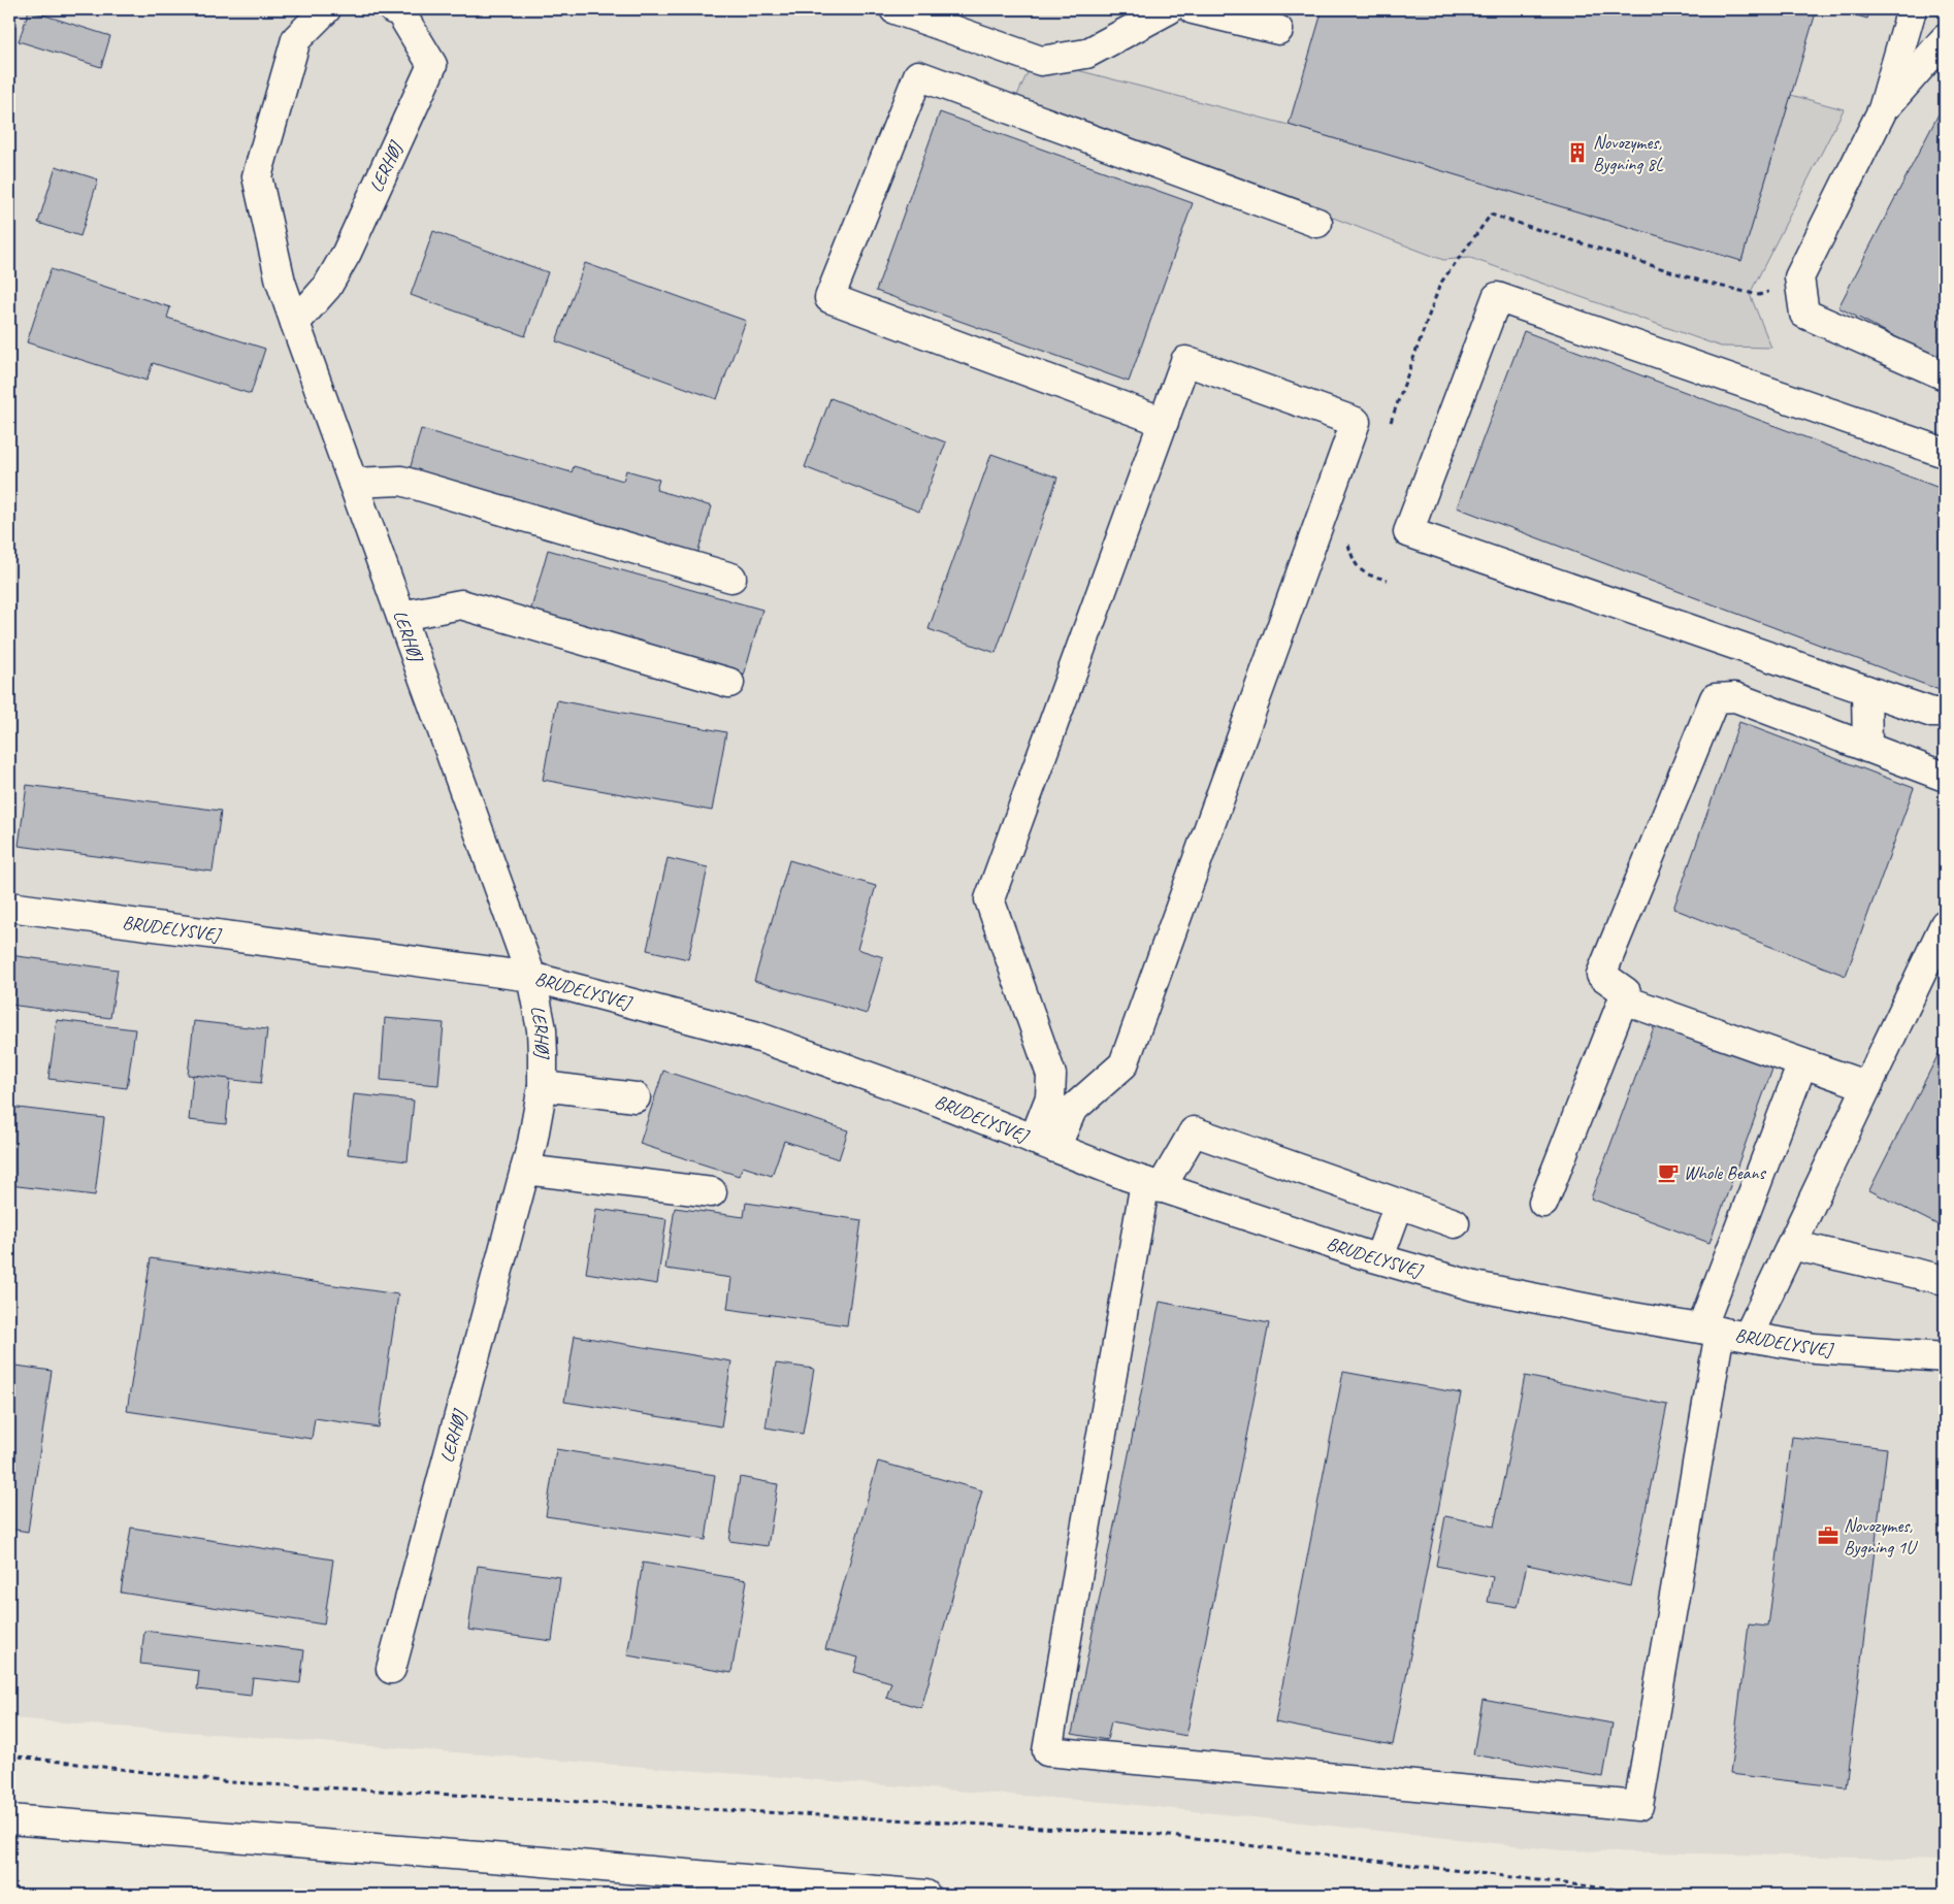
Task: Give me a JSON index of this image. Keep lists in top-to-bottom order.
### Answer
{
  "streets": {
    "main road": ["LERHØJ", "BRUDELYSVEJ"]
  },
  "crossings": [
    ["LERHØJ", "BRUDELYSVEJ"]
  ],
  "places": {
    "building": ["Novozymes, Bygning 8L"],
    "cafe": ["Whole Beans"],
    "office": ["Novozymes, Bygning 1U"]
  }
}
